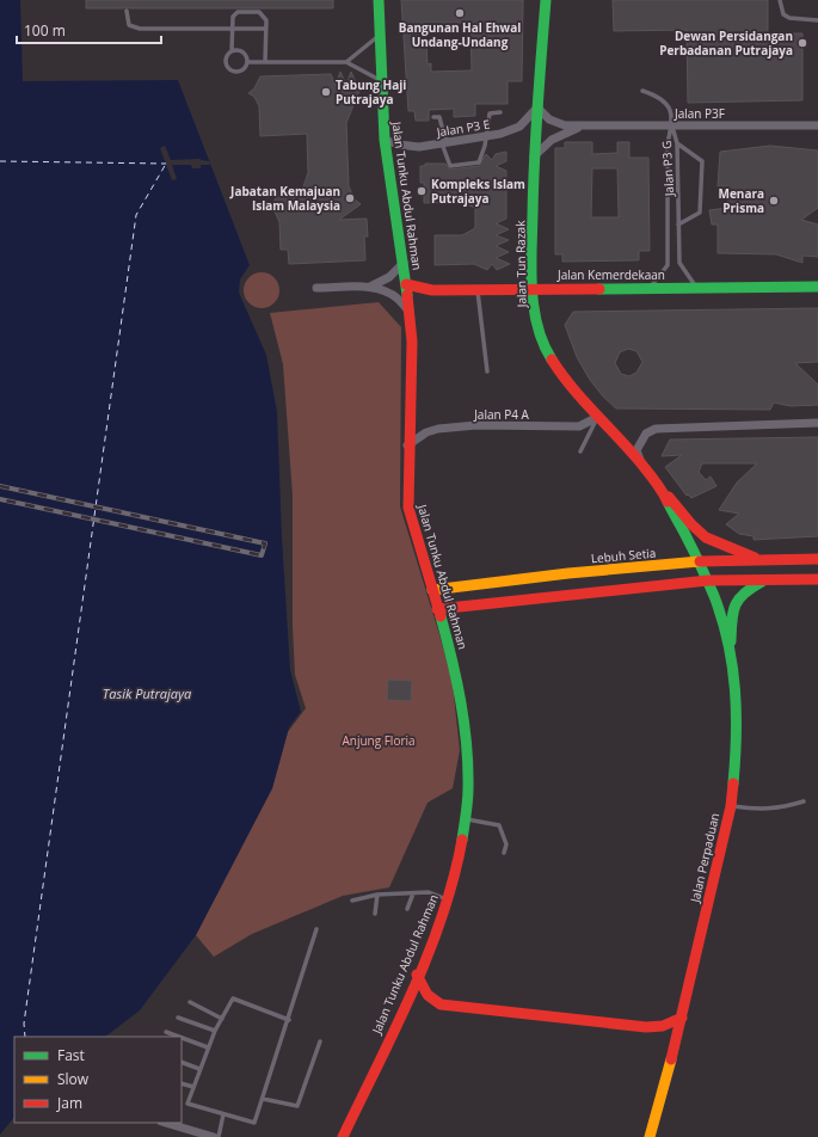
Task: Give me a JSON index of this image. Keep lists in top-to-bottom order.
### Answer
{
  "streets": {
    "street": [
      "Jalan P3F",
      "Jalan P3 E",
      "Jalan Tunku Abdul Rahman",
      "Jalan Tun Razak",
      "Jalan Kemerdekaan",
      "Jalan P4 A",
      "Lebuh Setia",
      "Jalan Perpaduan"
    ],
    "lane": ["Jalan P3 G"]
  },
  "crossings": [
    ["Jalan P3F", "Jalan P3 E"],
    ["Jalan P3F", "Jalan P3 G"],
    ["Jalan P3F", "Jalan Tun Razak"],
    ["Jalan P3 E", "Jalan Tunku Abdul Rahman"],
    ["Jalan P3 E", "Jalan Tun Razak"],
    ["Jalan P3 G", "Jalan Kemerdekaan"],
    ["Jalan Tunku Abdul Rahman", "Jalan Kemerdekaan"],
    ["Jalan Tunku Abdul Rahman", "Jalan P4 A"],
    ["Jalan Tunku Abdul Rahman", "Lebuh Setia"],
    ["Jalan Tun Razak", "Jalan Kemerdekaan"],
    ["Jalan Tun Razak", "Jalan P4 A"],
    ["Jalan Tun Razak", "Lebuh Setia"],
    ["Jalan Tun Razak", "Jalan Perpaduan"]
  ],
  "water": ["Tasik Putrajaya"],
  "parks": ["Anjung Floria"],
  "places": [
    "Bangunan Hal Ehwal Undang-Undang",
    "Dewan Persidangan Perbadanan Putrajaya",
    "Tabung Haji Putrajaya",
    "Kompleks Islam Putrajaya",
    "Jabatan Kemajuan Islam Malaysia",
    "Menara Prisma"
  ],
  "legend": ["Fast", "Slow", "Jam"],
  "scale_bar": "100 m"
}
